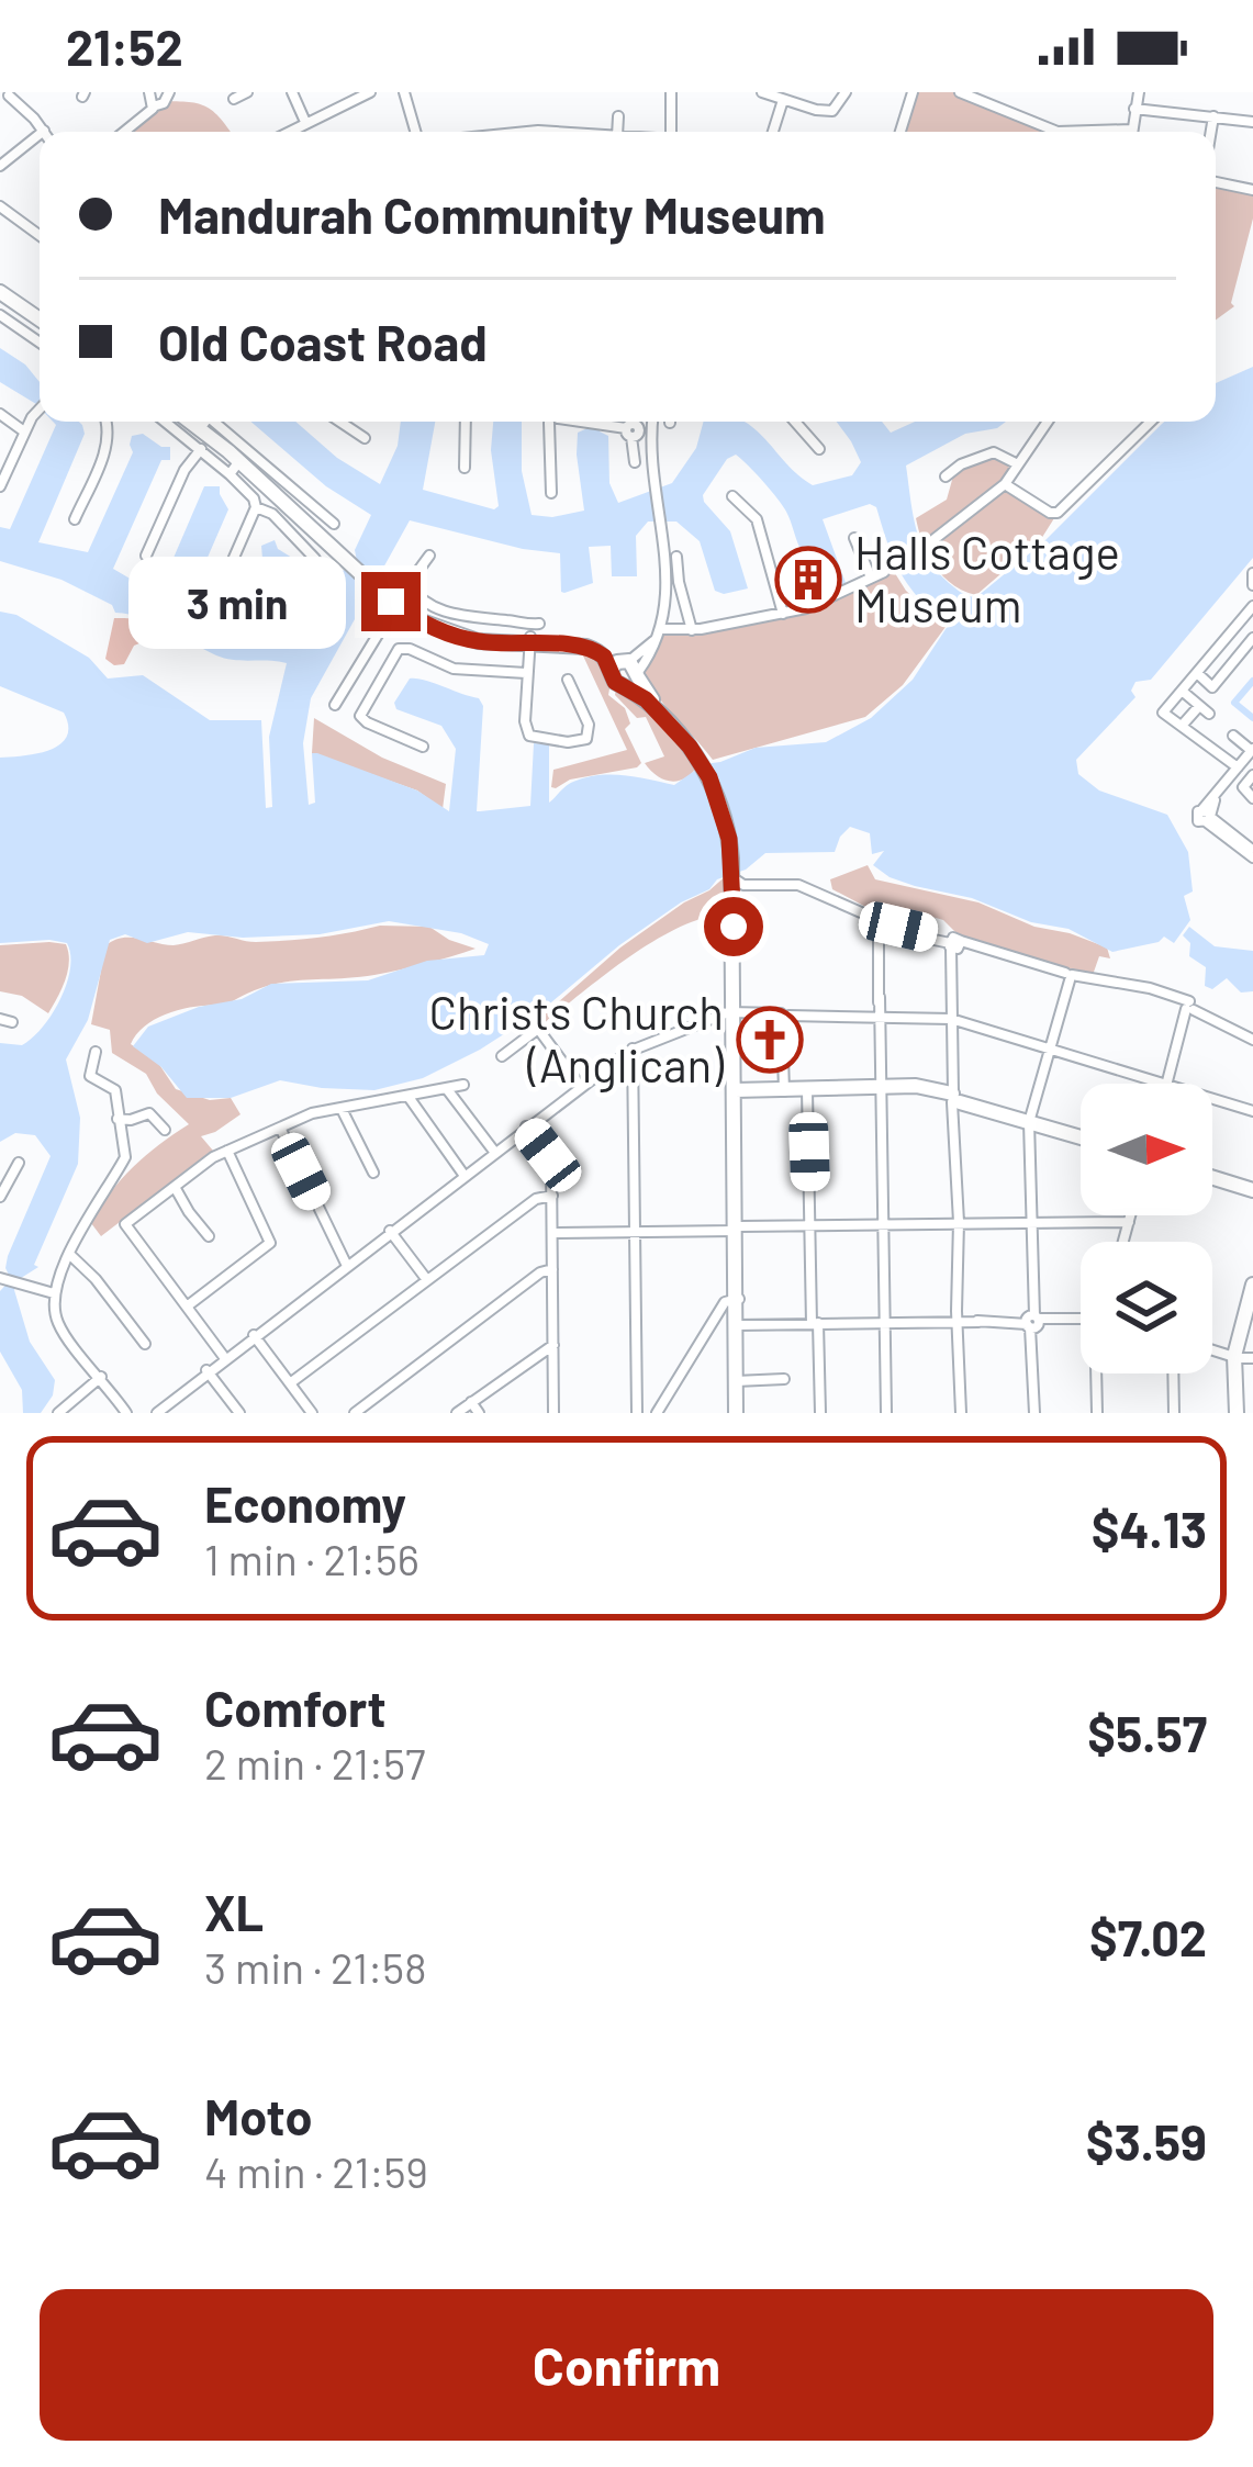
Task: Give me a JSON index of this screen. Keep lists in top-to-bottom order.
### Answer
{
  "places": {
    "building": ["Halls Cottage Museum"],
    "church": ["Christs Church (Anglican)"]
  },
  "north": "right",
  "page": {
    "status": "21:52",
    "banner": ["Mandurah Community Museum", "Old Coast Road"],
    "bubble": "3 min",
    "list": [
      {
        "name": "Economy",
        "note": "1 min · 21:56",
        "value": "$4.13"
      },
      {
        "name": "Comfort",
        "note": "2 min · 21:57",
        "value": "$5.57"
      },
      {
        "name": "XL",
        "note": "3 min · 21:58",
        "value": "$7.02"
      },
      {
        "name": "Moto",
        "note": "4 min · 21:59",
        "value": "$3.59"
      }
    ],
    "buttons": "Confirm"
  }
}
